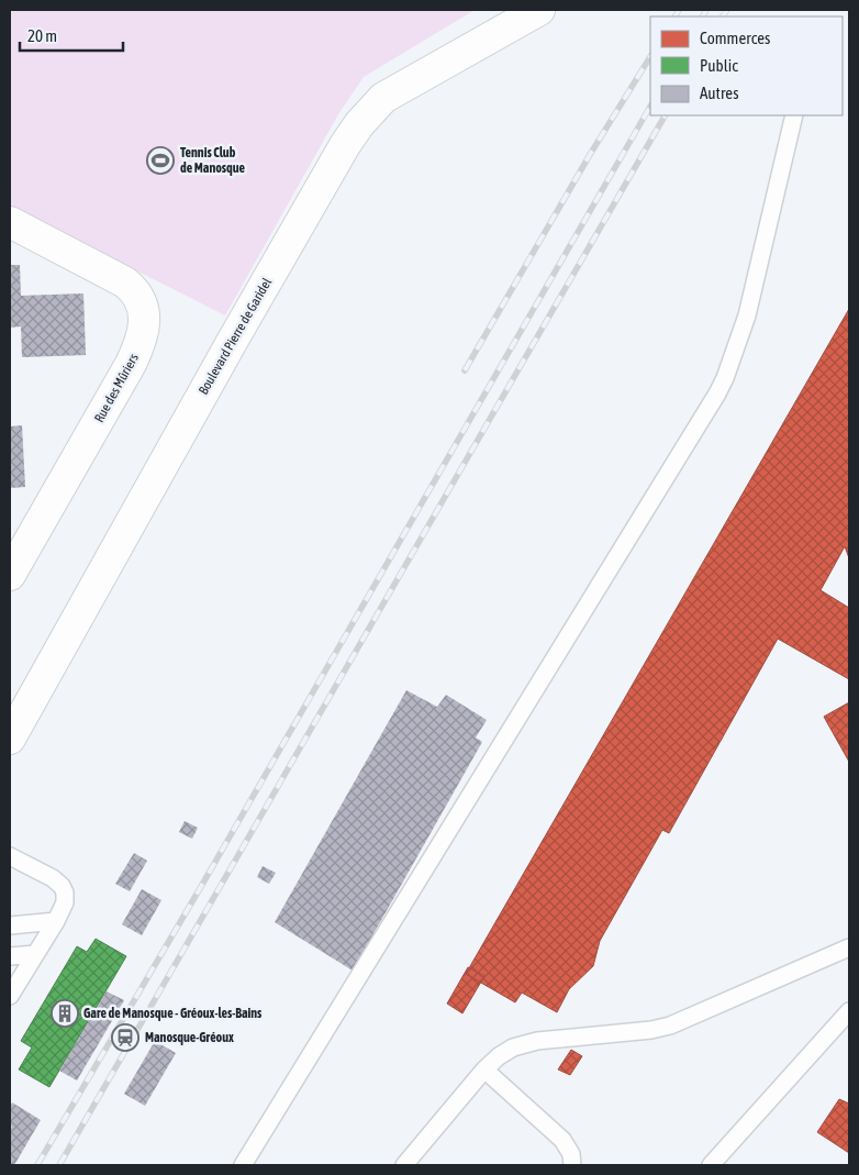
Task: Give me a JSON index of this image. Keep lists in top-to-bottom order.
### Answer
{
  "streets": {
    "street": ["Boulevard Pierre de Garidel", "Rue des Mûriers"]
  },
  "places": {
    "sports": ["Tennis Club de Manosque"],
    "building": ["Gare de Manosque - Gréoux-les-Bains"],
    "station": ["Manosque-Gréoux"]
  },
  "legend": ["Commerces", "Public", "Autres"],
  "scale_bar": "20 m"
}
